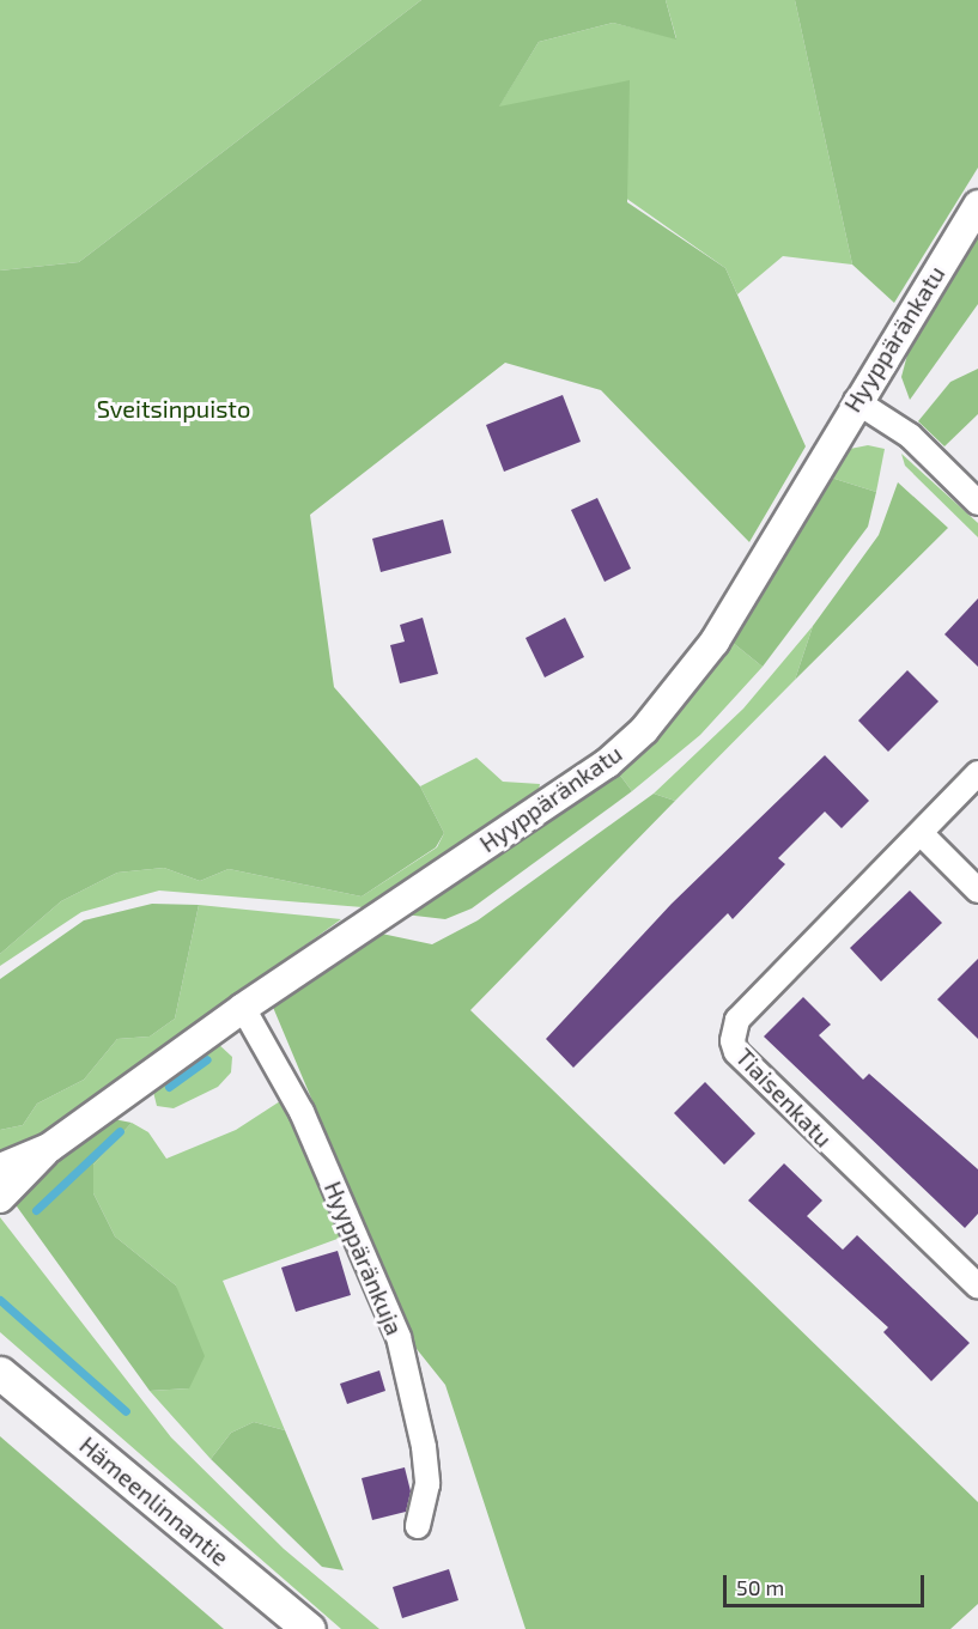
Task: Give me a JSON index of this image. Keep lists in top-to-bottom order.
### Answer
{
  "streets": {
    "main road": ["Hämeenlinnantie"],
    "street": ["Hyyppäränkatu", "Tiaisenkatu", "Hyyppäränkuja"]
  },
  "crossings": [
    ["Hyyppäränkatu", "Hyyppäränkuja"]
  ],
  "parks": ["Sveitsinpuisto"],
  "scale_bar": "50 m"
}
